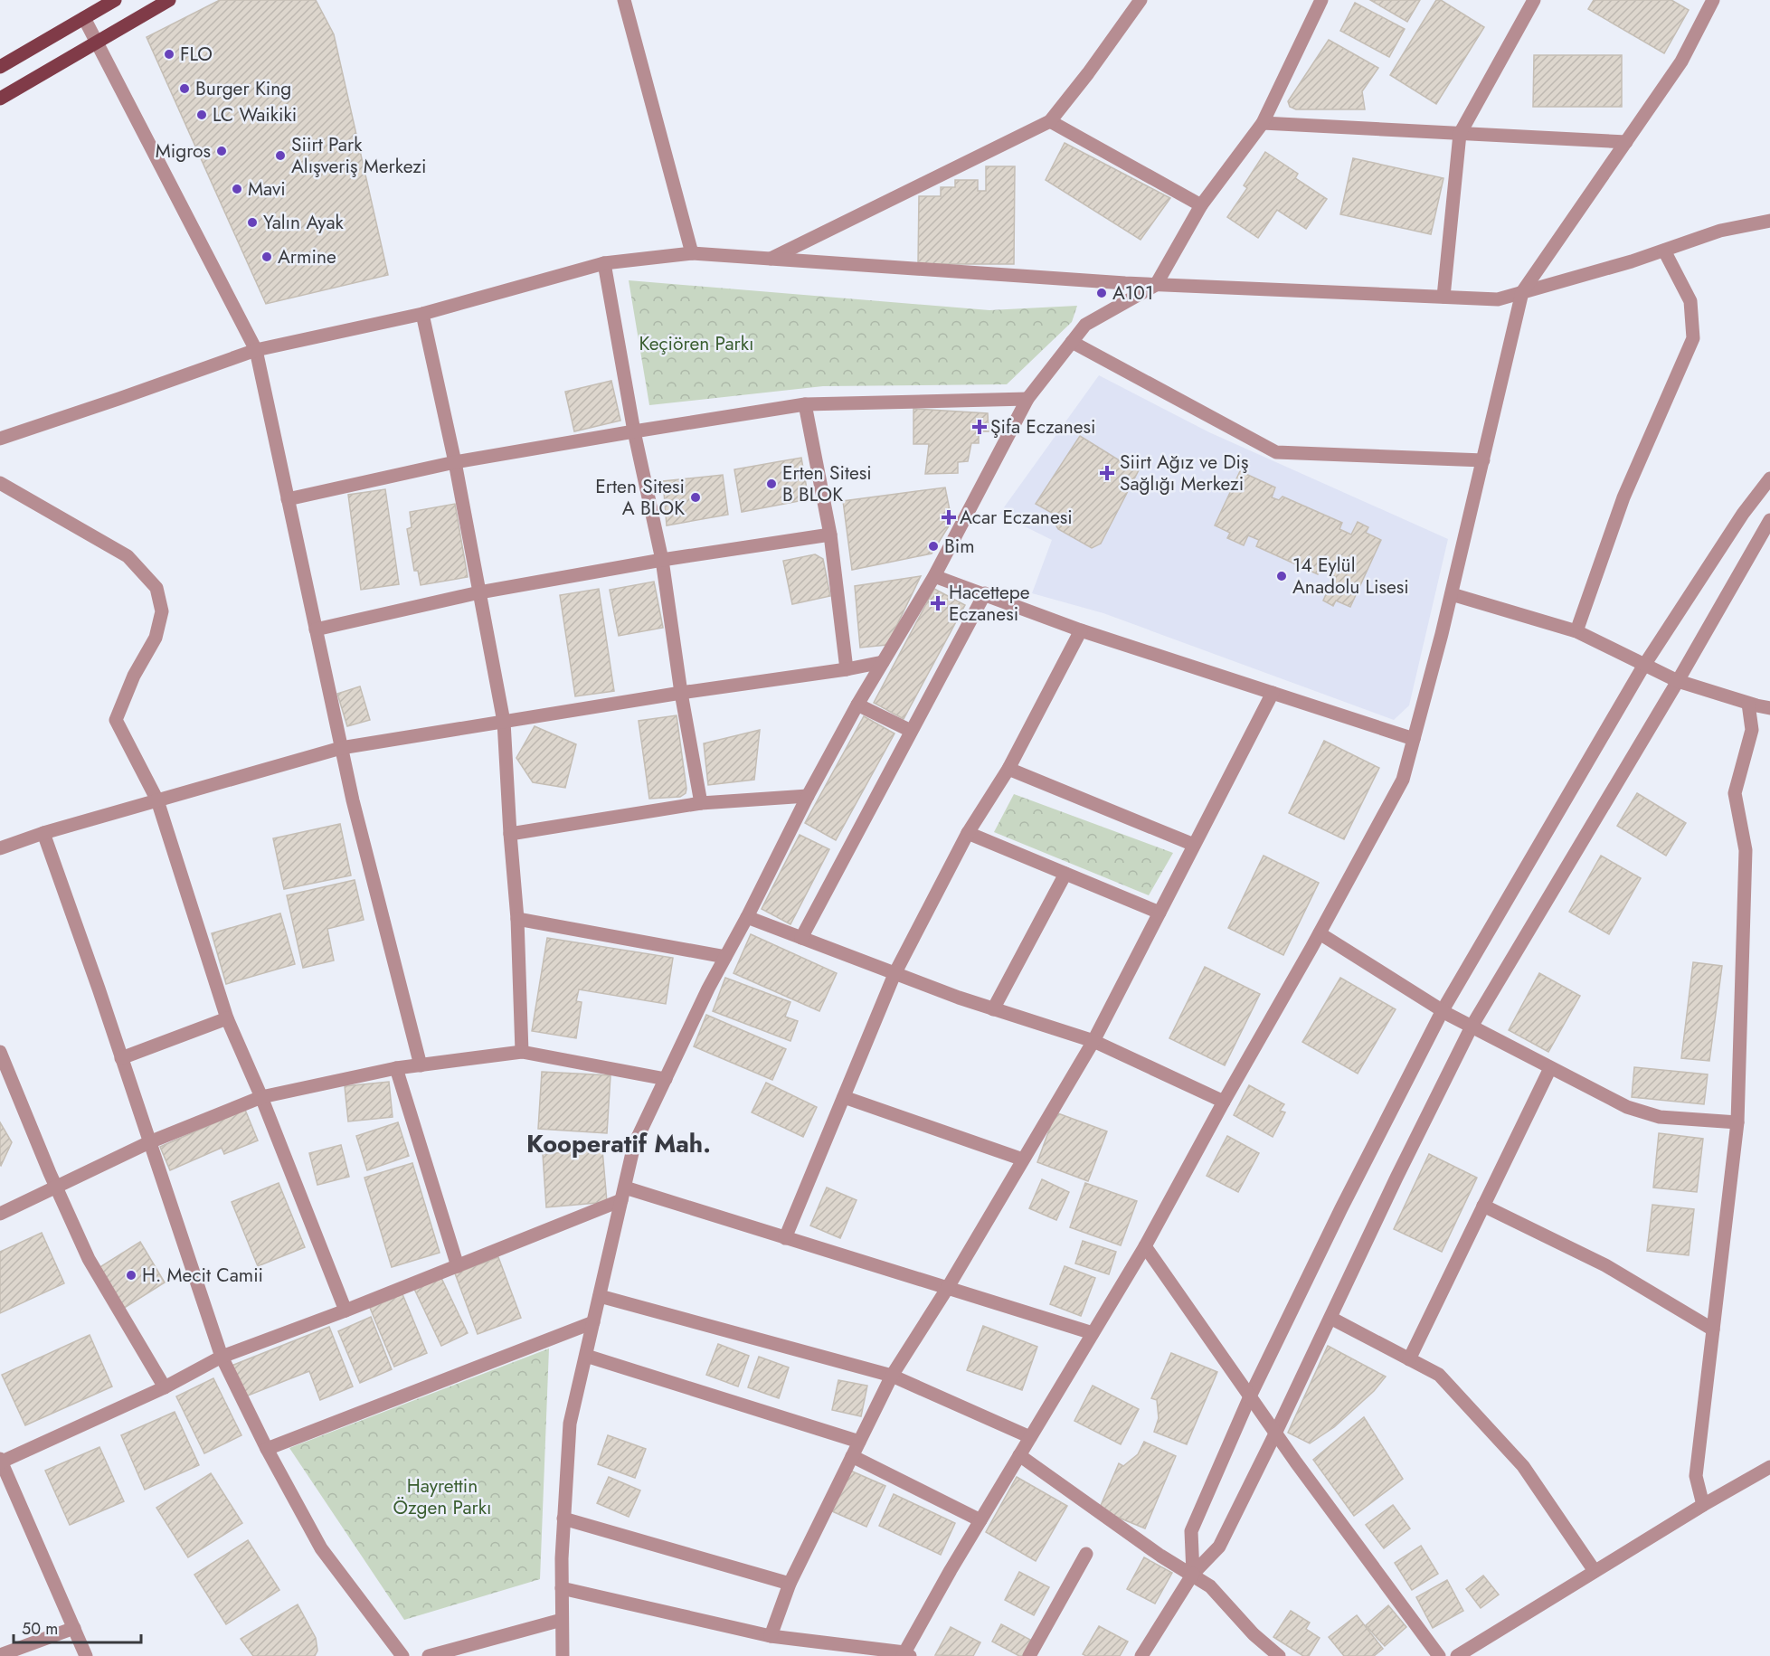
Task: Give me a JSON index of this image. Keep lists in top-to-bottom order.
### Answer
{
  "districts": ["Kooperatif Mah."],
  "parks": ["Keçiören Parkı", "Hayrettin Özgen Parkı"],
  "places": {
    "other": [
      "FLO",
      "Burger King",
      "LC Waikiki",
      "Migros",
      "Siirt Park Alışveriş Merkezi",
      "Mavi",
      "Yalın Ayak",
      "Armine",
      "A101",
      "Erten Sitesi B BLOK",
      "Erten Sitesi A BLOK",
      "Bim",
      "14 Eylül Anadolu Lisesi",
      "H. Mecit Camii"
    ],
    "health": [
      "Şifa Eczanesi",
      "Siirt Ağız ve Diş Sağlığı Merkezi",
      "Acar Eczanesi",
      "Hacettepe Eczanesi"
    ]
  },
  "scale_bar": "50 m"
}
